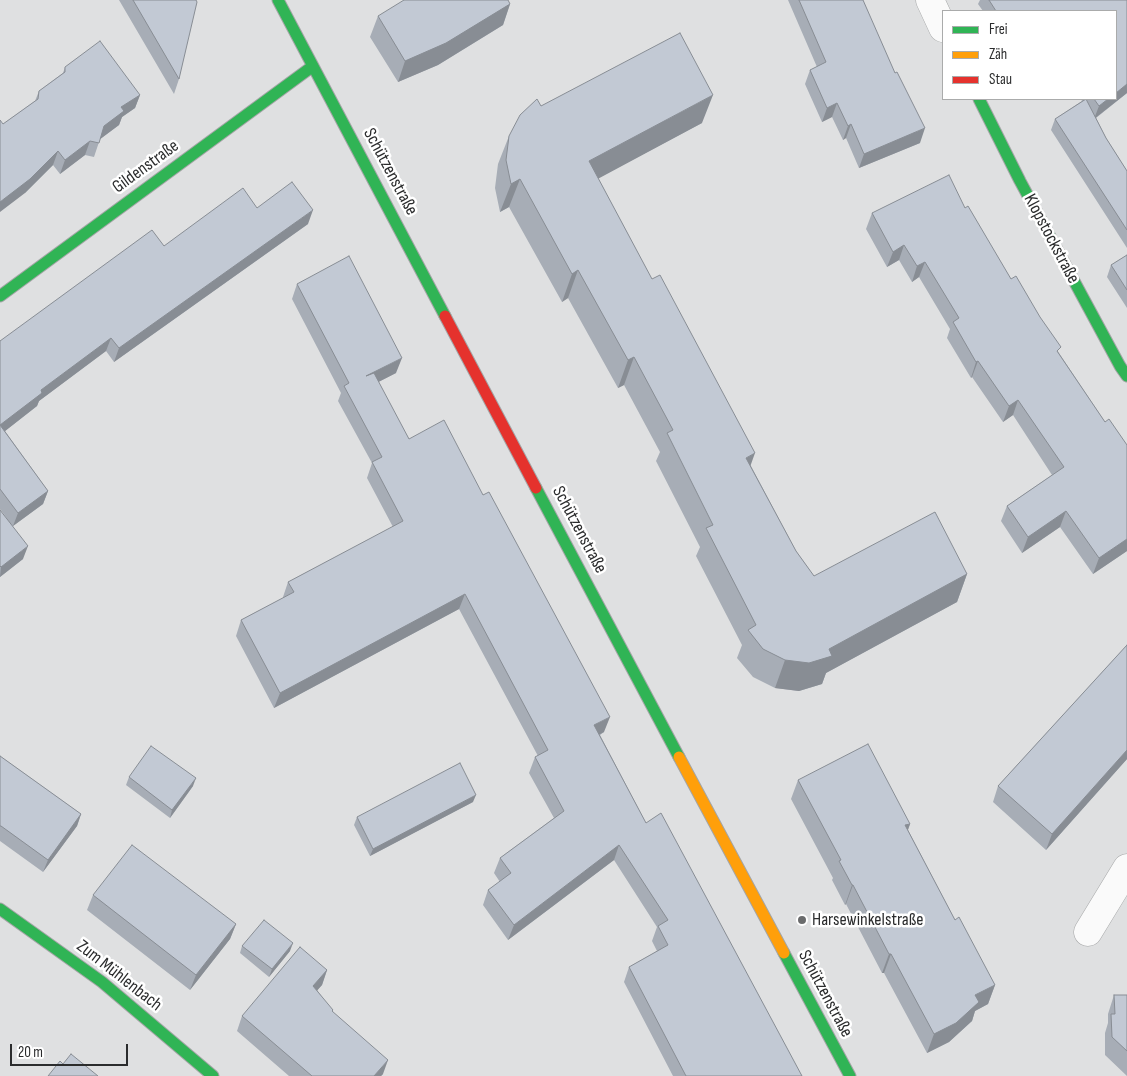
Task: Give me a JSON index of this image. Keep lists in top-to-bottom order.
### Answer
{
  "streets": {
    "main road": [
      "Gildenstraße",
      "Schützenstraße",
      "Klopstockstraße",
      "Zum Mühlenbach"
    ]
  },
  "crossings": [
    ["Gildenstraße", "Schützenstraße"]
  ],
  "places": ["Harsewinkelstraße"],
  "legend": ["Frei", "Zäh", "Stau"],
  "scale_bar": "20 m"
}
